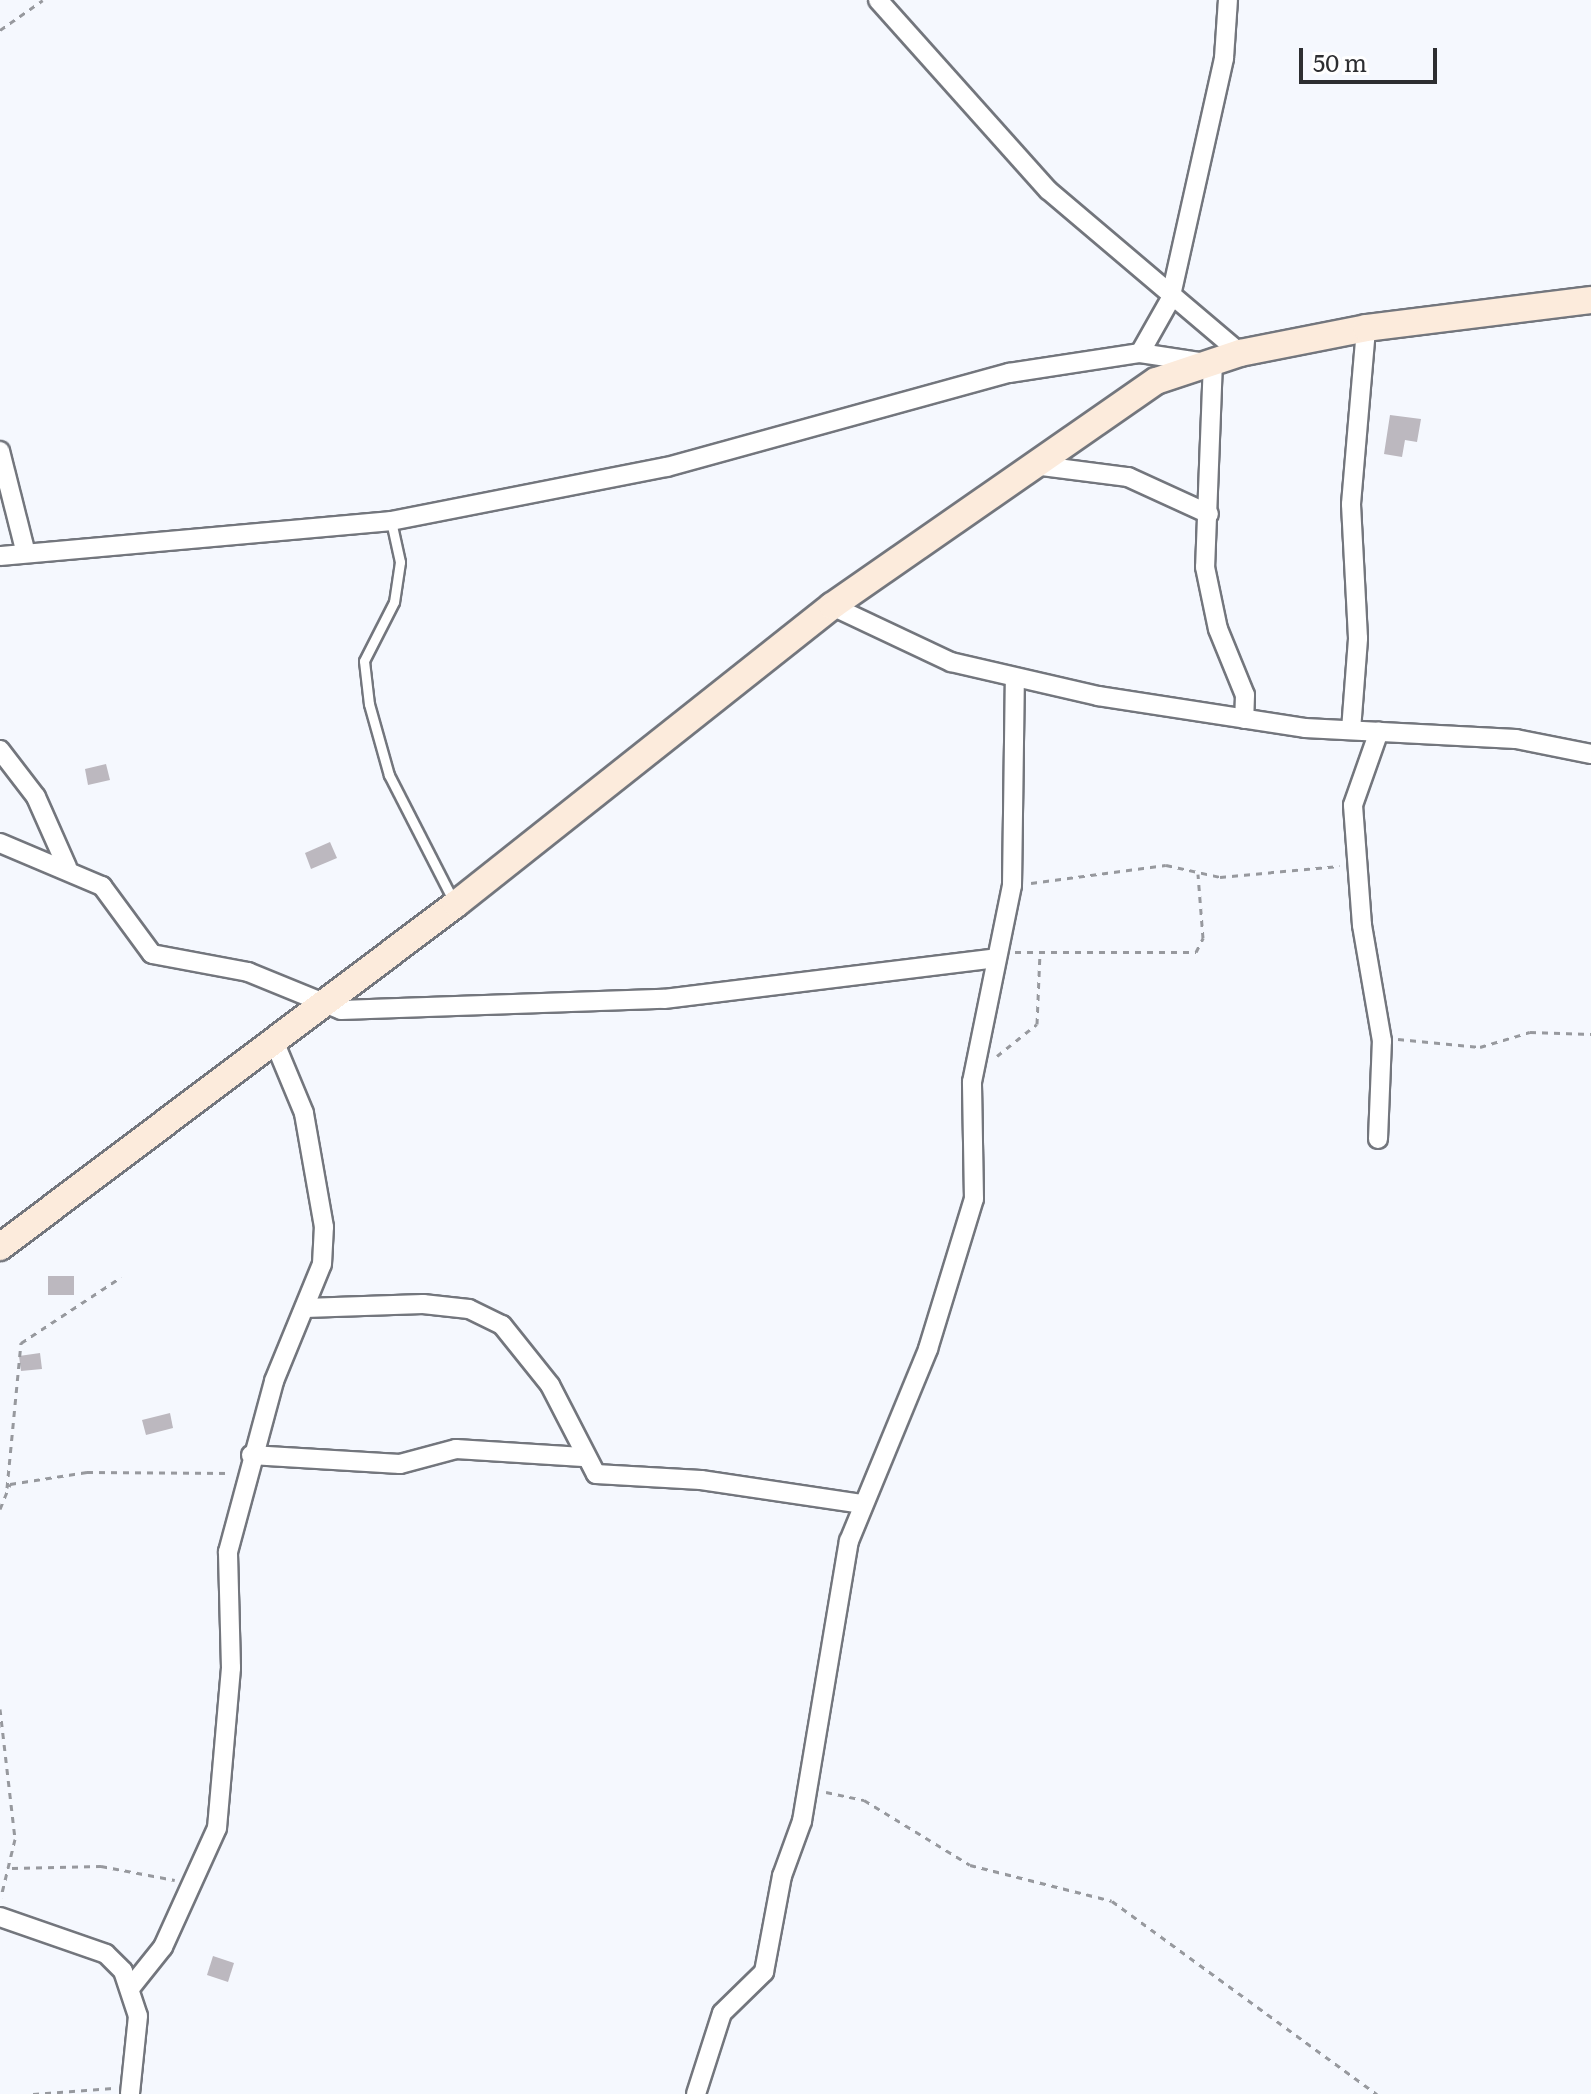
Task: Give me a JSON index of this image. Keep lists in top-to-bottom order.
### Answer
{
  "scale_bar": "50 m"
}
